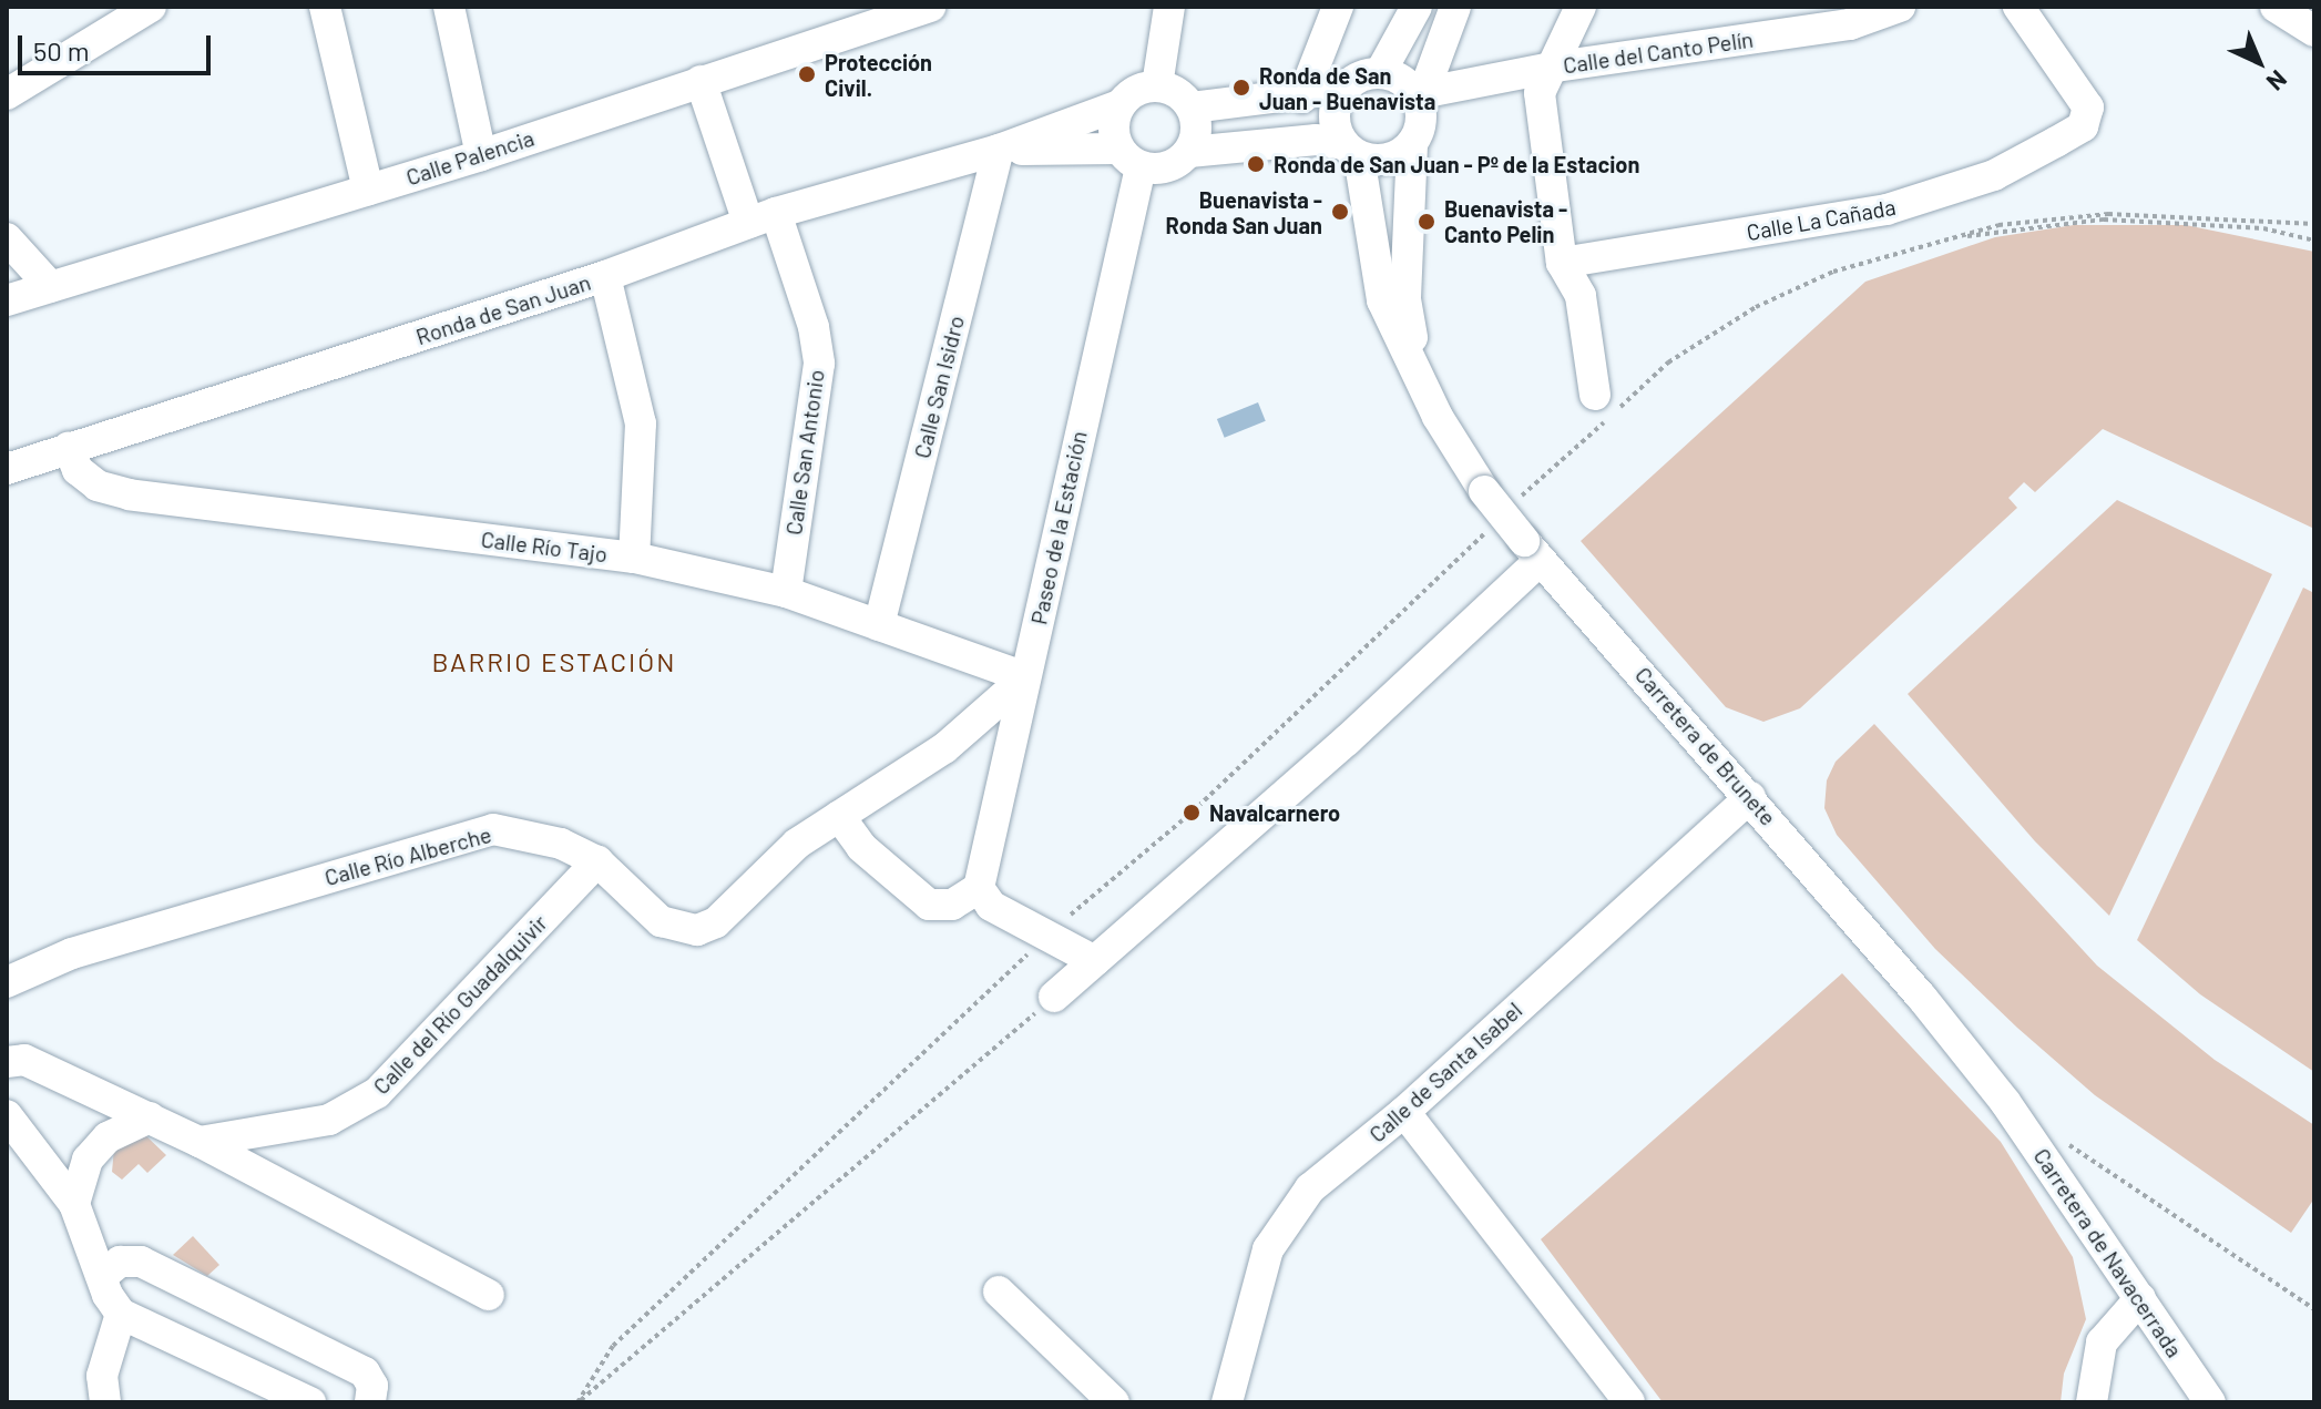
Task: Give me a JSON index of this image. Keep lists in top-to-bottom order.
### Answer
{
  "streets": {
    "street": [
      "Calle del Canto Pelín",
      "Calle Palencia",
      "Calle La Cañada",
      "Ronda de San Juan",
      "Calle San Isidro",
      "Calle San Antonio",
      "Paseo de la Estación",
      "Calle Río Tajo",
      "Carretera de Brunete",
      "Calle Río Alberche",
      "Calle del Río Guadalquivir",
      "Calle de Santa Isabel",
      "Carretera de Navacerrada"
    ]
  },
  "crossings": [
    ["Calle del Canto Pelín", "Ronda de San Juan"],
    ["Calle del Canto Pelín", "Carretera de Brunete"],
    ["Calle Palencia", "Calle San Antonio"],
    ["Ronda de San Juan", "Calle San Isidro"],
    ["Ronda de San Juan", "Calle San Antonio"],
    ["Ronda de San Juan", "Paseo de la Estación"],
    ["Ronda de San Juan", "Calle Río Tajo"],
    ["Ronda de San Juan", "Carretera de Brunete"],
    ["Calle San Isidro", "Calle Río Tajo"],
    ["Calle San Antonio", "Calle Río Tajo"],
    ["Paseo de la Estación", "Calle Río Tajo"],
    ["Paseo de la Estación", "Calle Río Alberche"],
    ["Calle Río Tajo", "Calle Río Alberche"],
    ["Carretera de Brunete", "Calle de Santa Isabel"],
    ["Carretera de Brunete", "Carretera de Navacerrada"],
    ["Calle Río Alberche", "Calle del Río Guadalquivir"]
  ],
  "districts": ["BARRIO ESTACIÓN"],
  "places": [
    "Protección Civil.",
    "Ronda de San Juan - Buenavista",
    "Ronda de San Juan - Pº de la Estacion",
    "Buenavista - Ronda San Juan",
    "Buenavista - Canto Pelin",
    "Navalcarnero"
  ],
  "scale_bar": "50 m",
  "north": "bottom right"
}
